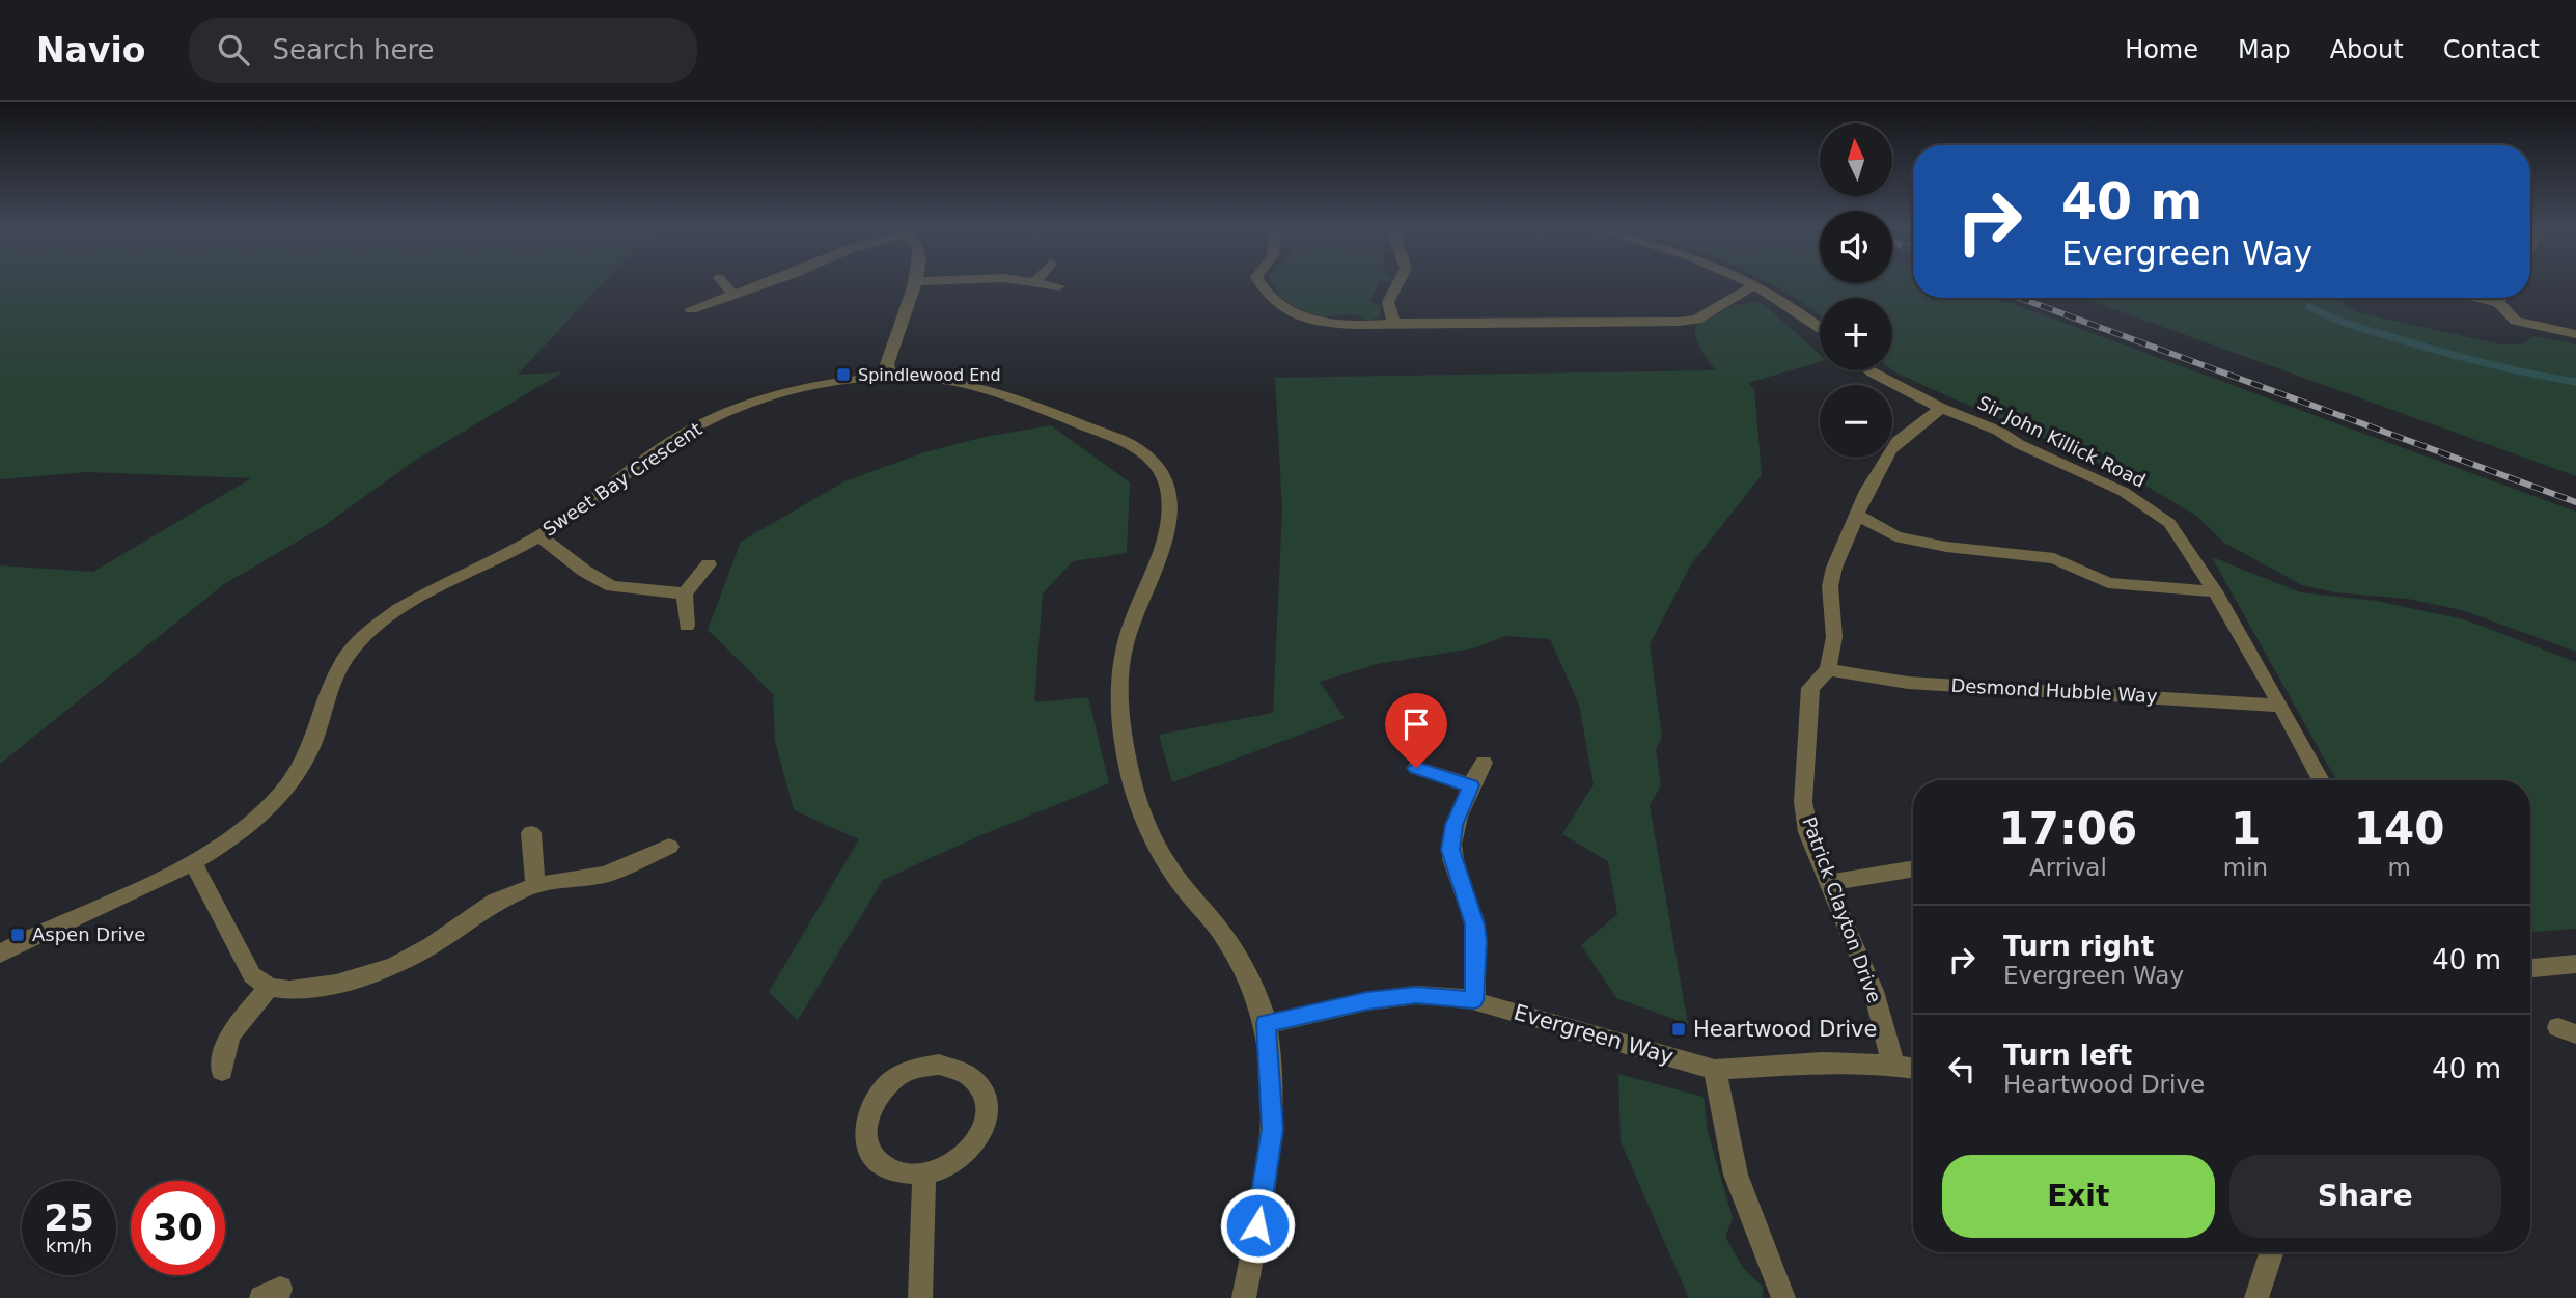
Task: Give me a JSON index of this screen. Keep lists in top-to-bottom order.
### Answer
{
  "streets": {
    "street": [
      "Sir John Killick Road",
      "Sweet Bay Crescent",
      "Desmond Hubble Way",
      "Patrick Clayton Drive",
      "Evergreen Way"
    ]
  },
  "crossings": [
    ["Sir John Killick Road", "Desmond Hubble Way"],
    ["Sir John Killick Road", "Patrick Clayton Drive"],
    ["Sweet Bay Crescent", "Evergreen Way"],
    ["Desmond Hubble Way", "Patrick Clayton Drive"],
    ["Patrick Clayton Drive", "Evergreen Way"]
  ],
  "places": {
    "transit": ["Spindlewood End", "Aspen Drive", "Heartwood Drive"]
  },
  "north": "top",
  "page": {
    "header": "Navio",
    "search": "Search here",
    "nav": [
      "Home",
      "Map",
      "About",
      "Contact"
    ],
    "map_buttons": ["+", "−"],
    "turn": ["40 m", "Evergreen Way"],
    "eta": [
      "17:06",
      "Arrival",
      "1",
      "min",
      "140",
      "m"
    ],
    "list": [
      {
        "name": "Turn right",
        "note": "Evergreen Way",
        "value": "40 m"
      },
      {
        "name": "Turn left",
        "note": "Heartwood Drive",
        "value": "40 m"
      }
    ],
    "buttons": ["Exit", "Share"],
    "speed": "25 km/h",
    "limit": "30"
  }
}
